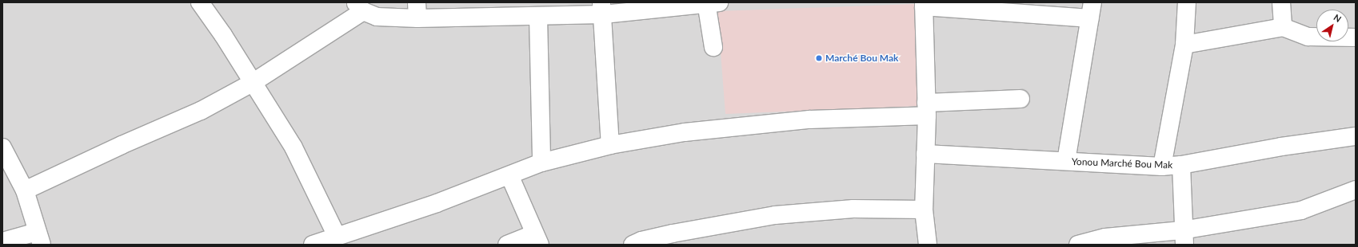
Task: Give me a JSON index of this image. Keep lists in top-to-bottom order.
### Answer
{
  "streets": {
    "street": ["Yonou Marché Bou Mak"]
  },
  "places": ["Marché Bou Mak"],
  "north": "top right"
}
